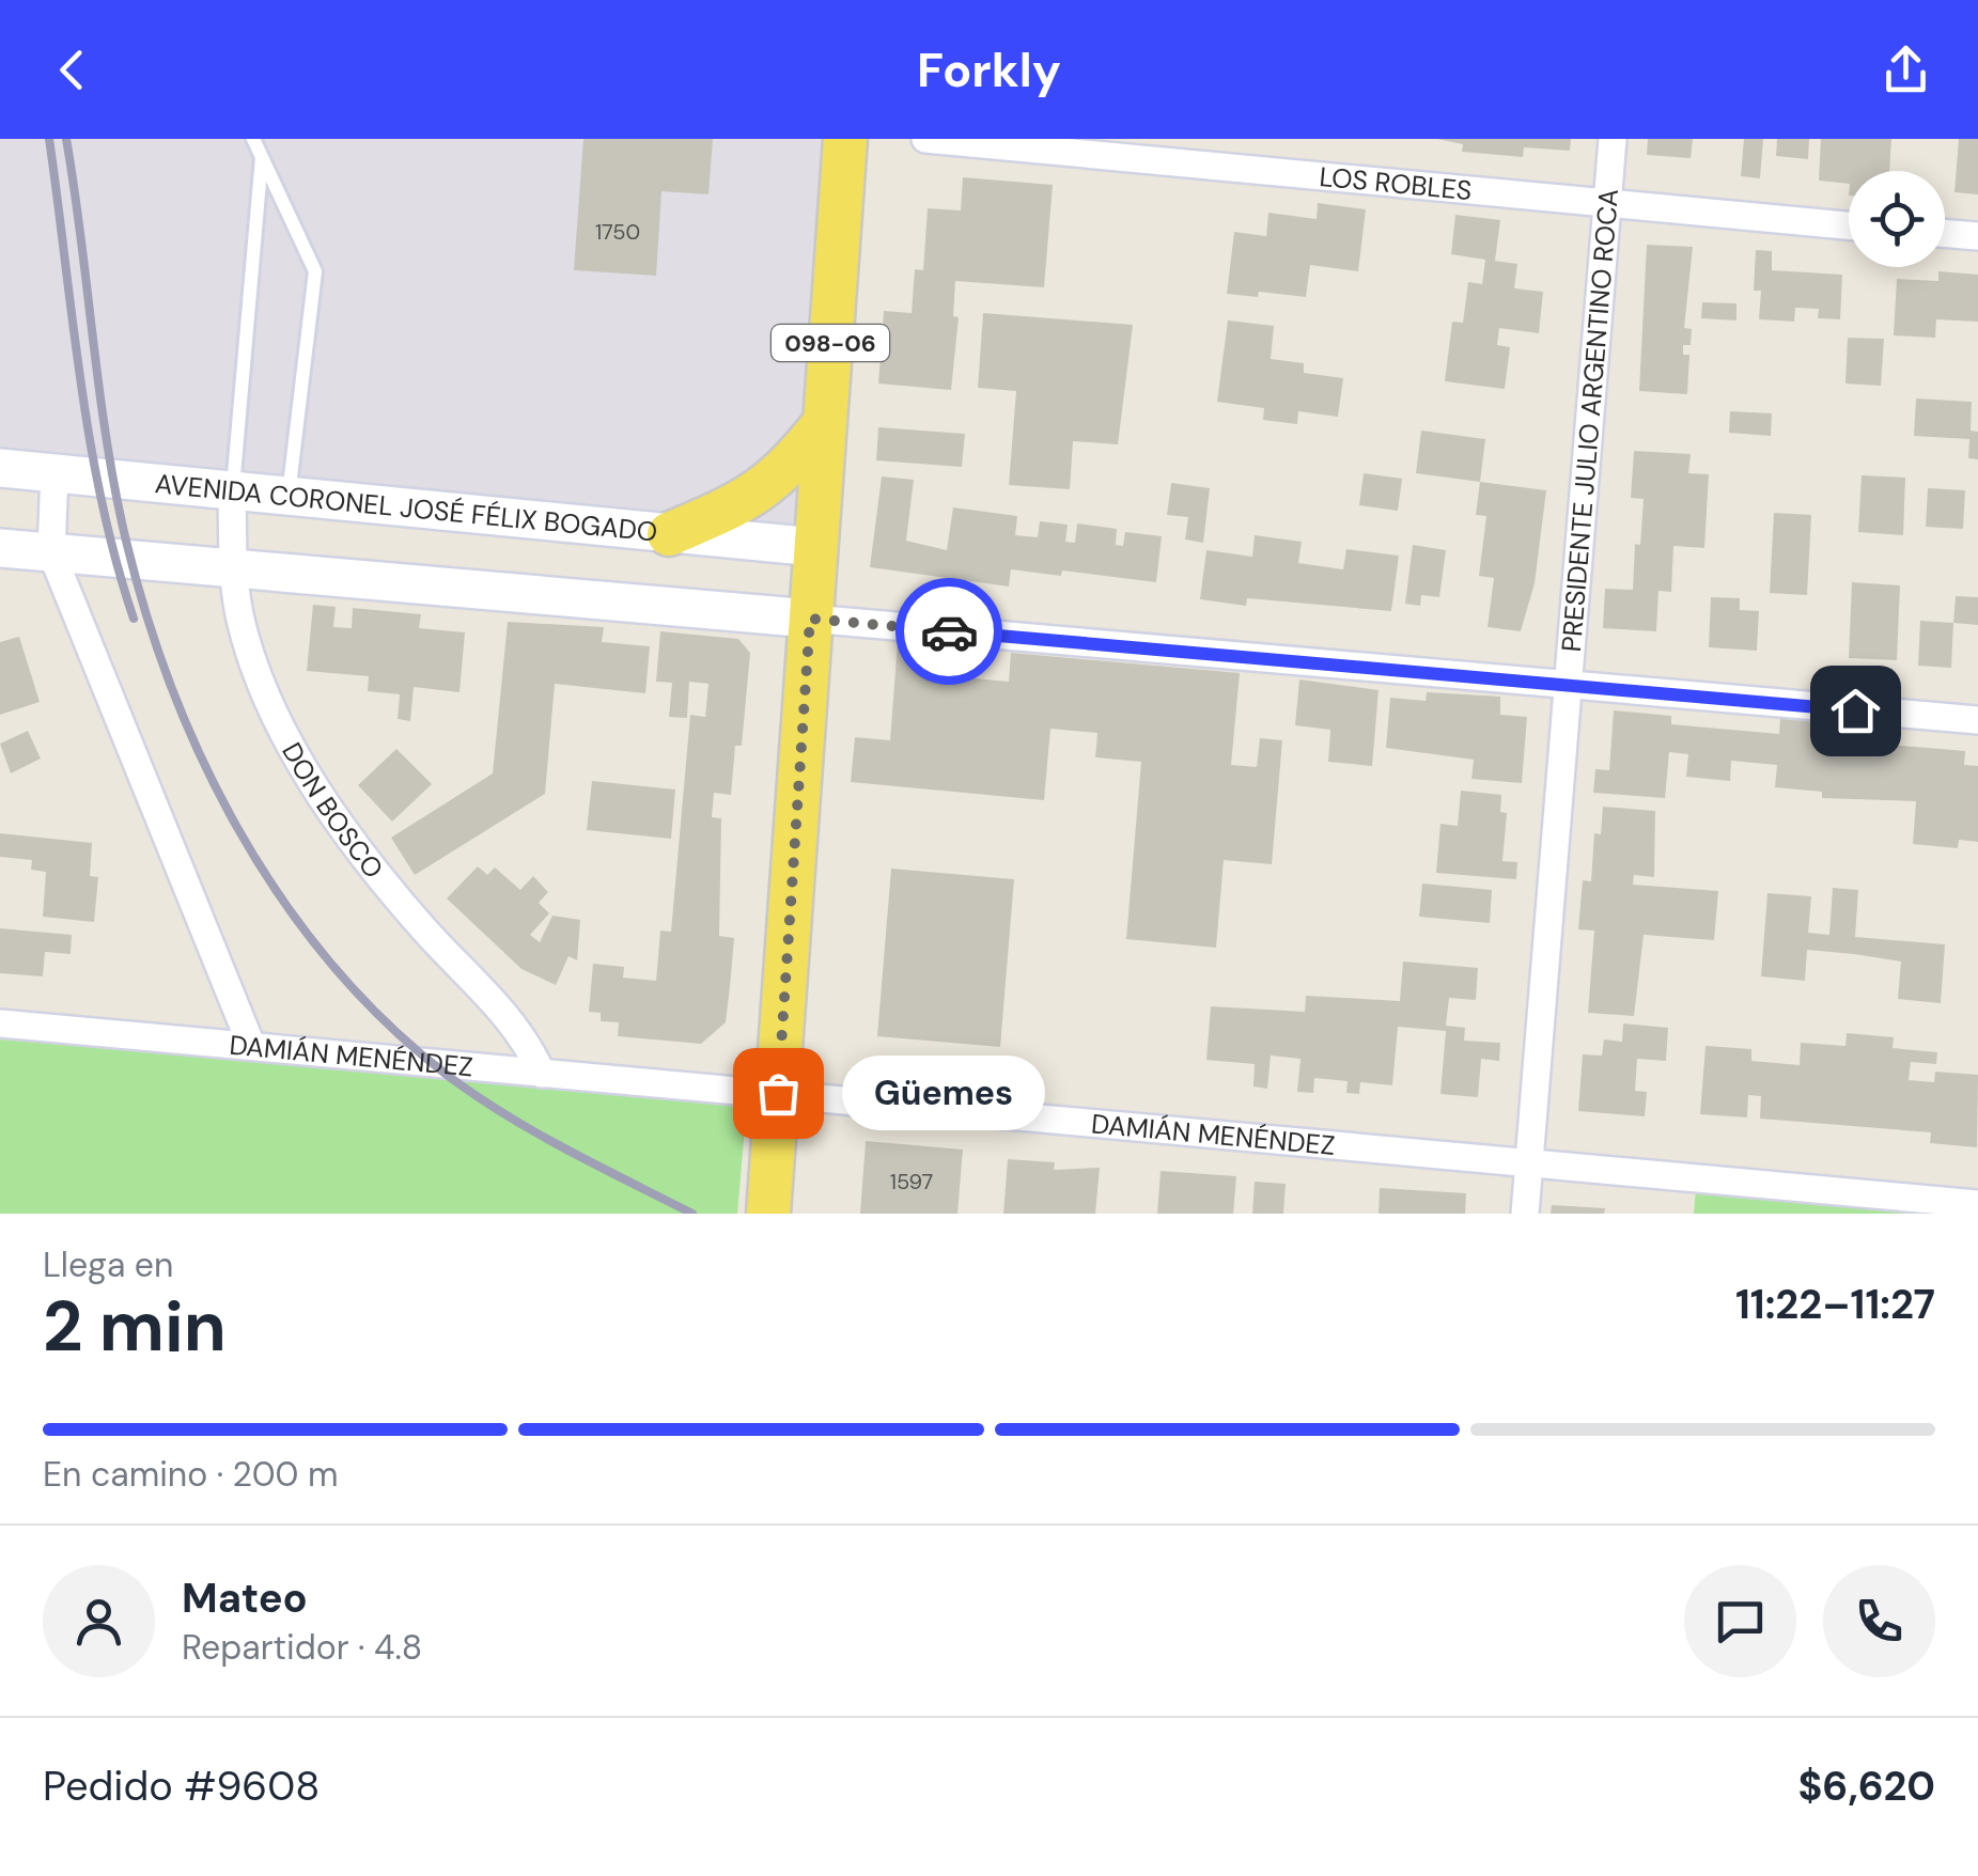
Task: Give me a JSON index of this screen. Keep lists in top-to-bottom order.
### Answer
{
  "streets": {
    "main road": ["098-06", "AVENIDA CORONEL JOSÉ FÉLIX BOGADO"],
    "street": [
      "LOS ROBLES",
      "PRESIDENTE JULIO ARGENTINO ROCA",
      "DON BOSCO",
      "DAMIÁN MENÉNDEZ"
    ]
  },
  "crossings": [
    ["LOS ROBLES", "PRESIDENTE JULIO ARGENTINO ROCA"],
    ["098-06", "AVENIDA CORONEL JOSÉ FÉLIX BOGADO"],
    ["PRESIDENTE JULIO ARGENTINO ROCA", "DAMIÁN MENÉNDEZ"],
    ["AVENIDA CORONEL JOSÉ FÉLIX BOGADO", "DON BOSCO"],
    ["DON BOSCO", "DAMIÁN MENÉNDEZ"]
  ],
  "places": ["Güemes"],
  "house_numbers": ["1750", "1597"],
  "page": {
    "header": "Forkly",
    "bubble": "Güemes",
    "heading": ["2 min", "Llega en", "11:22–11:27"],
    "panel": [
      "Mateo",
      "Repartidor · 4.8",
      "Pedido #9608",
      "$6,620"
    ],
    "bar": "En camino · 200 m"
  }
}
